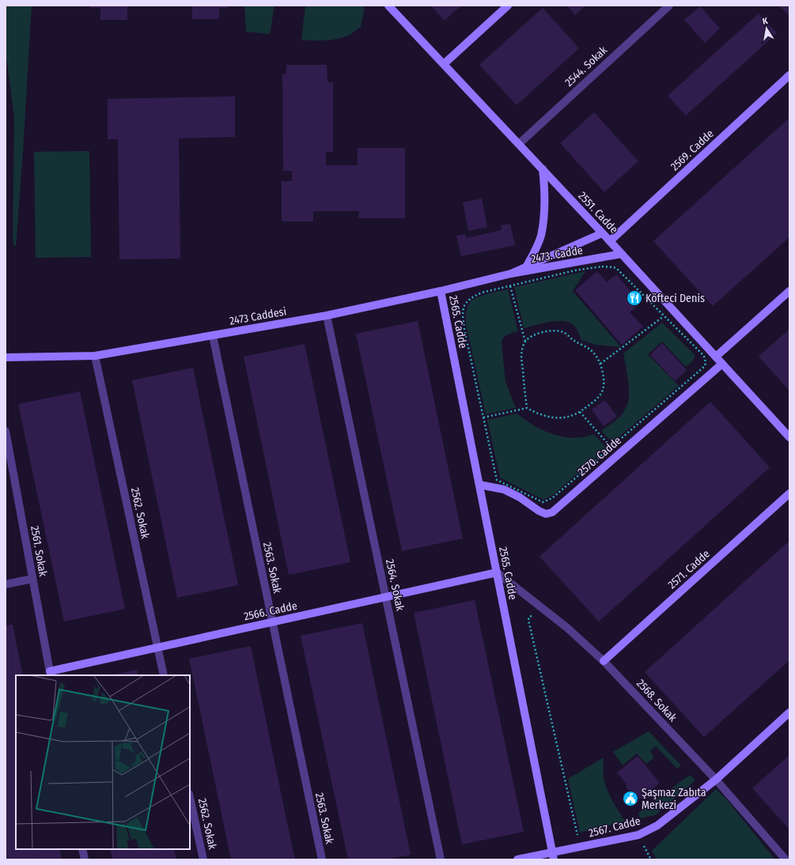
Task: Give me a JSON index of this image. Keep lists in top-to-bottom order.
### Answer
{
  "streets": {
    "street": [
      "2544. Sokak",
      "2569. Cadde",
      "2551. Cadde",
      "2473. Cadde",
      "2473 Caddesi",
      "2565. Cadde",
      "2570. Cadde",
      "2562. Sokak",
      "2561. Sokak",
      "2563. Sokak",
      "2571. Cadde",
      "2564. Sokak",
      "2566. Cadde",
      "2568. Sokak",
      "2567. Cadde"
    ]
  },
  "crossings": [
    ["2544. Sokak", "2551. Cadde"],
    ["2569. Cadde", "2551. Cadde"],
    ["2551. Cadde", "2473. Cadde"],
    ["2551. Cadde", "2570. Cadde"],
    ["2473. Cadde", "2473 Caddesi"],
    ["2473 Caddesi", "2565. Cadde"],
    ["2473 Caddesi", "2562. Sokak"],
    ["2473 Caddesi", "2563. Sokak"],
    ["2473 Caddesi", "2564. Sokak"],
    ["2565. Cadde", "2570. Cadde"],
    ["2565. Cadde", "2566. Cadde"],
    ["2565. Cadde", "2568. Sokak"],
    ["2565. Cadde", "2567. Cadde"],
    ["2562. Sokak", "2566. Cadde"],
    ["2561. Sokak", "2566. Cadde"],
    ["2563. Sokak", "2566. Cadde"],
    ["2571. Cadde", "2568. Sokak"],
    ["2564. Sokak", "2566. Cadde"],
    ["2566. Cadde", "2568. Sokak"],
    ["2568. Sokak", "2567. Cadde"]
  ],
  "places": {
    "restaurant": ["Köfteci Denis"],
    "public building": ["Şaşmaz Zabıta Merkezi"]
  },
  "north": "top"
}
